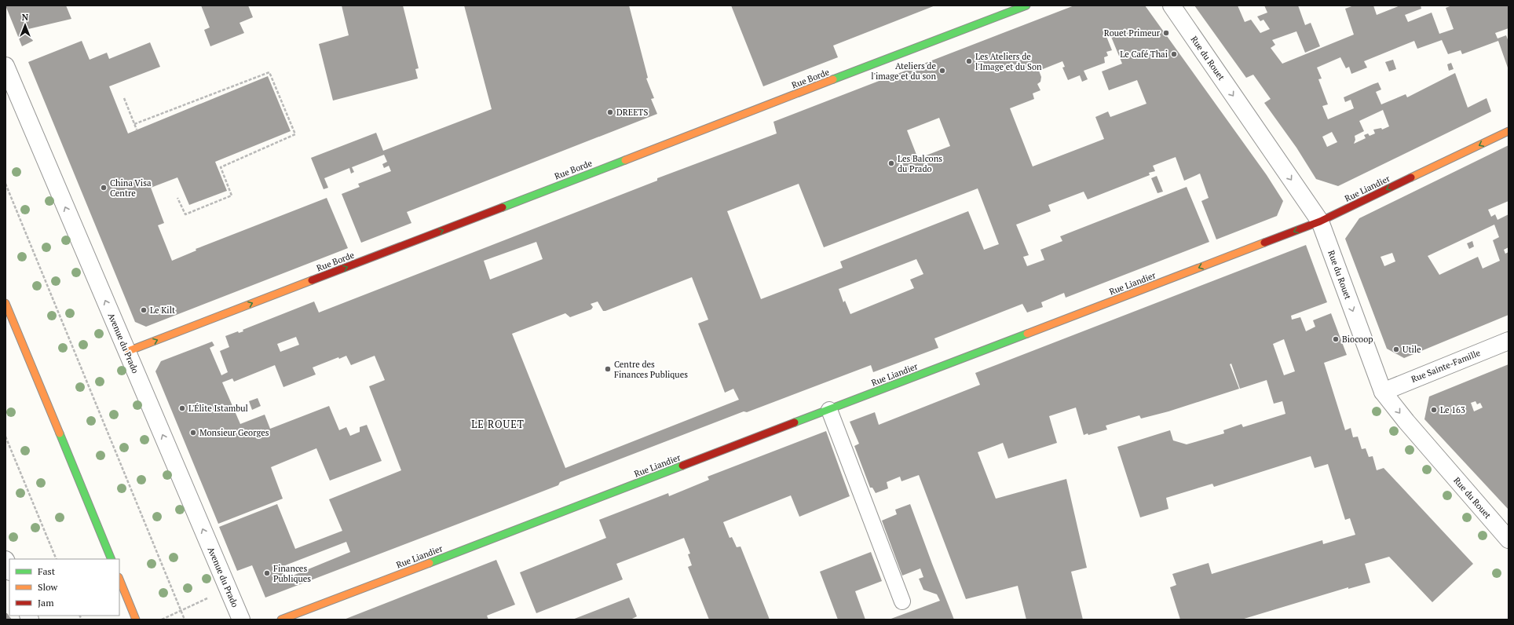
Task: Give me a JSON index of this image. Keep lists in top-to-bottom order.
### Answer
{
  "streets": {
    "street": [
      "Rue du Rouet",
      "Rue Borde",
      "Rue Liandier",
      "Avenue du Prado",
      "Rue Sainte-Famille"
    ]
  },
  "crossings": [
    ["Rue du Rouet", "Rue Liandier"],
    ["Rue du Rouet", "Rue Sainte-Famille"],
    ["Rue Borde", "Avenue du Prado"]
  ],
  "one_way": ["Rue du Rouet", "Rue Borde", "Rue Liandier"],
  "districts": ["LE ROUET"],
  "places": [
    "Rouet Primeur",
    "Le Café Thai",
    "Les Ateliers de l'Image et du Son",
    "Ateliers de l'image et du son",
    "DREETS",
    "Les Balcons du Prado",
    "China Visa Centre",
    "Le Kilt",
    "Biocoop",
    "Utile",
    "Centre des Finances Publiques",
    "L'Élite Istambul",
    "Le 163",
    "Monsieur Georges",
    "Finances Publiques"
  ],
  "legend": ["Fast", "Slow", "Jam"],
  "north": "top"
}
